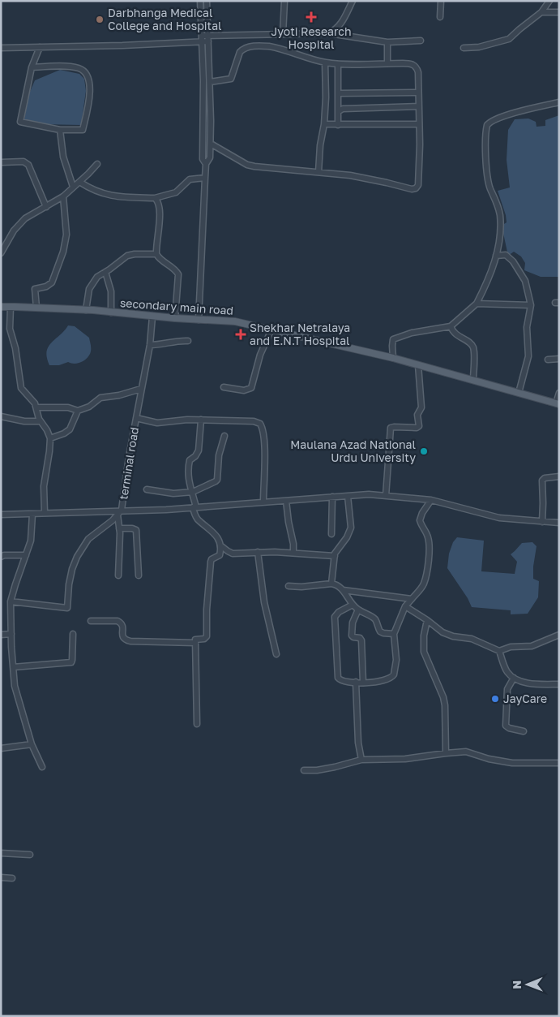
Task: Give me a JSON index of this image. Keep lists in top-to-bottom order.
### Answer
{
  "streets": {
    "main road": ["secondary main road"],
    "street": ["terminal road"]
  },
  "crossings": [
    ["secondary main road", "terminal road"]
  ],
  "places": {
    "health": ["Jyoti Research Hospital", "Shekhar Netralaya and E.N.T Hospital"],
    "other": ["Darbhanga Medical College and Hospital", "Maulana Azad National Urdu University", "JayCare"]
  },
  "north": "left"
}
